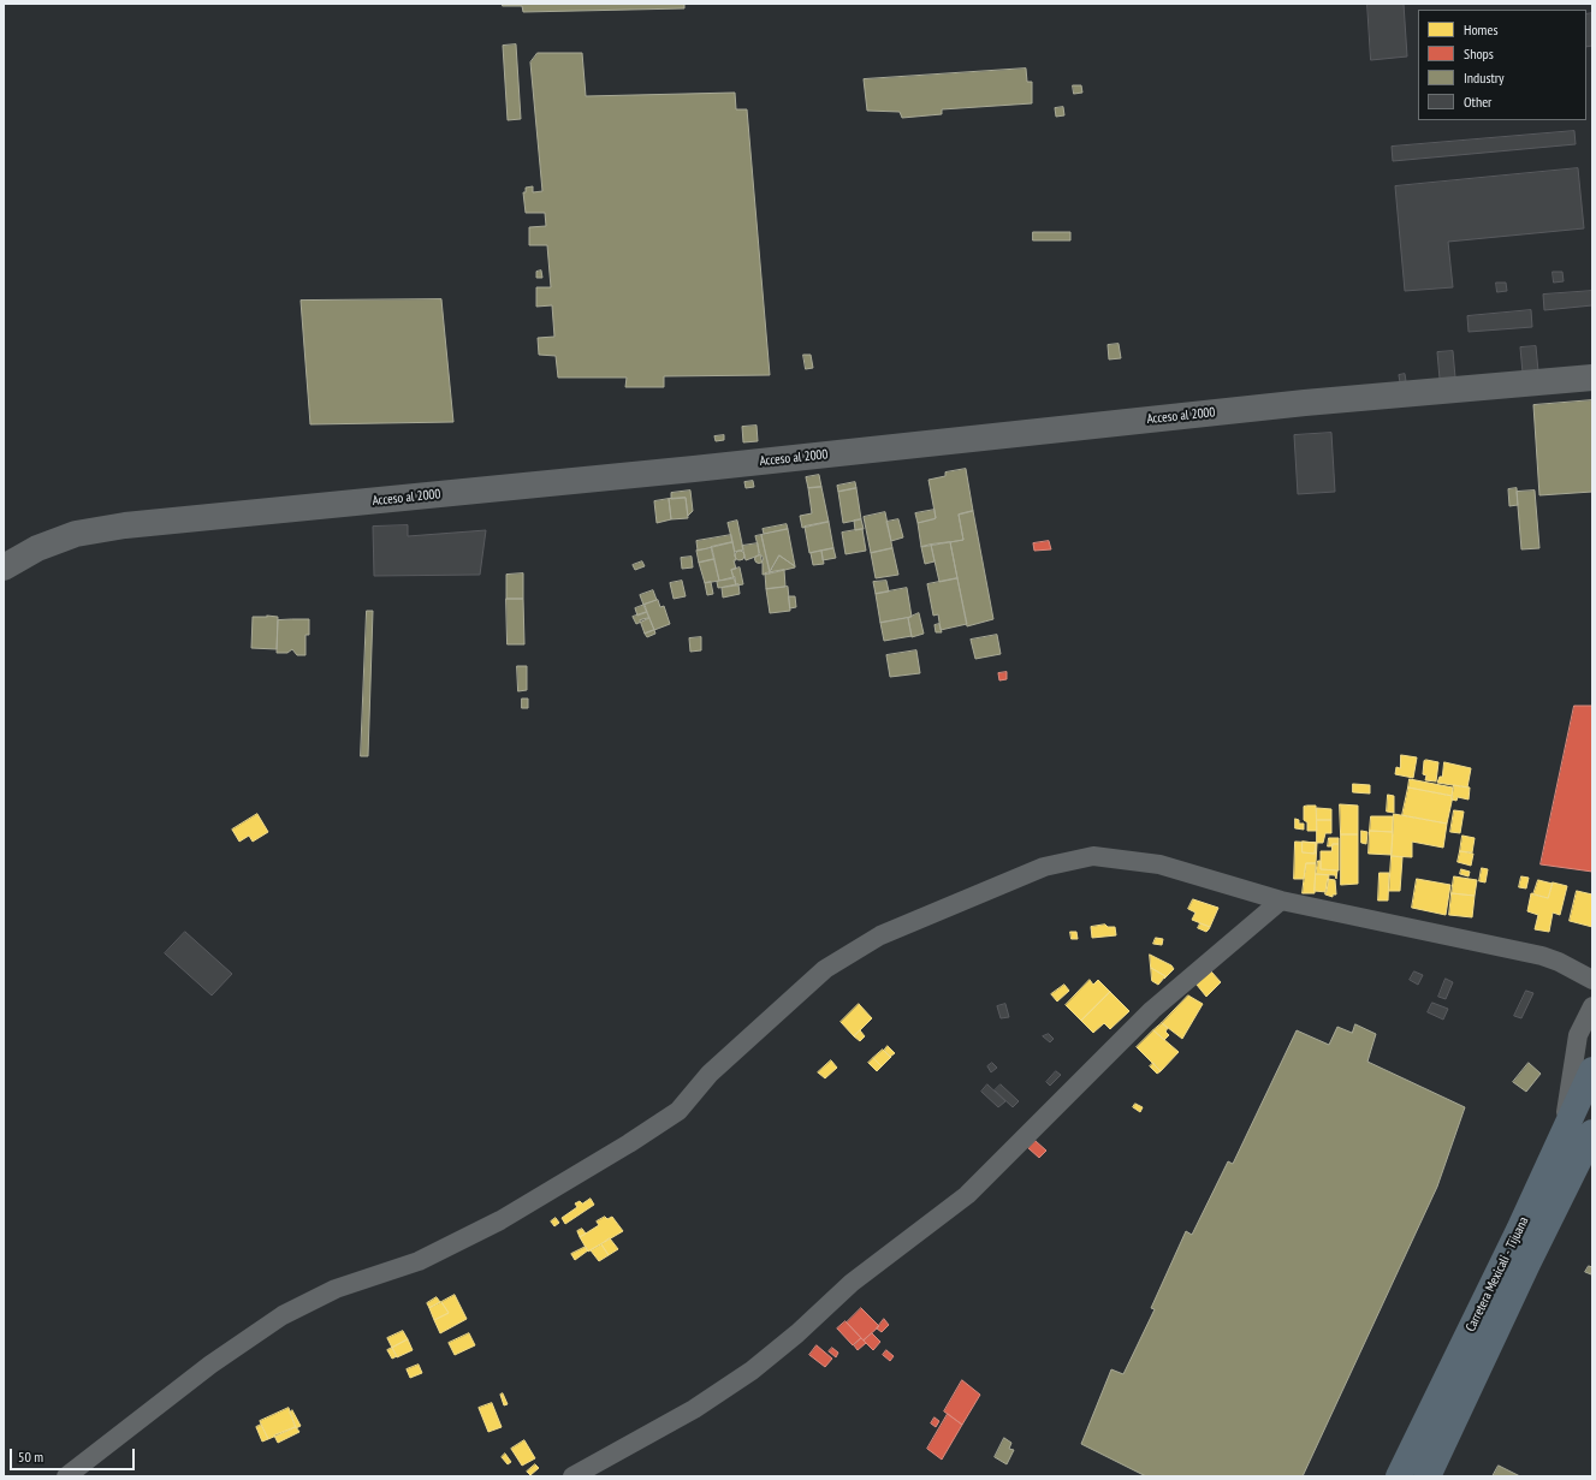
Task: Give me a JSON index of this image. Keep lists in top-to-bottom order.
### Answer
{
  "streets": {
    "highway": ["Carretera Mexicali - Tijuana"],
    "street": ["Acceso al 2000"]
  },
  "legend": [
    "Homes",
    "Shops",
    "Industry",
    "Other"
  ],
  "scale_bar": "50 m"
}
